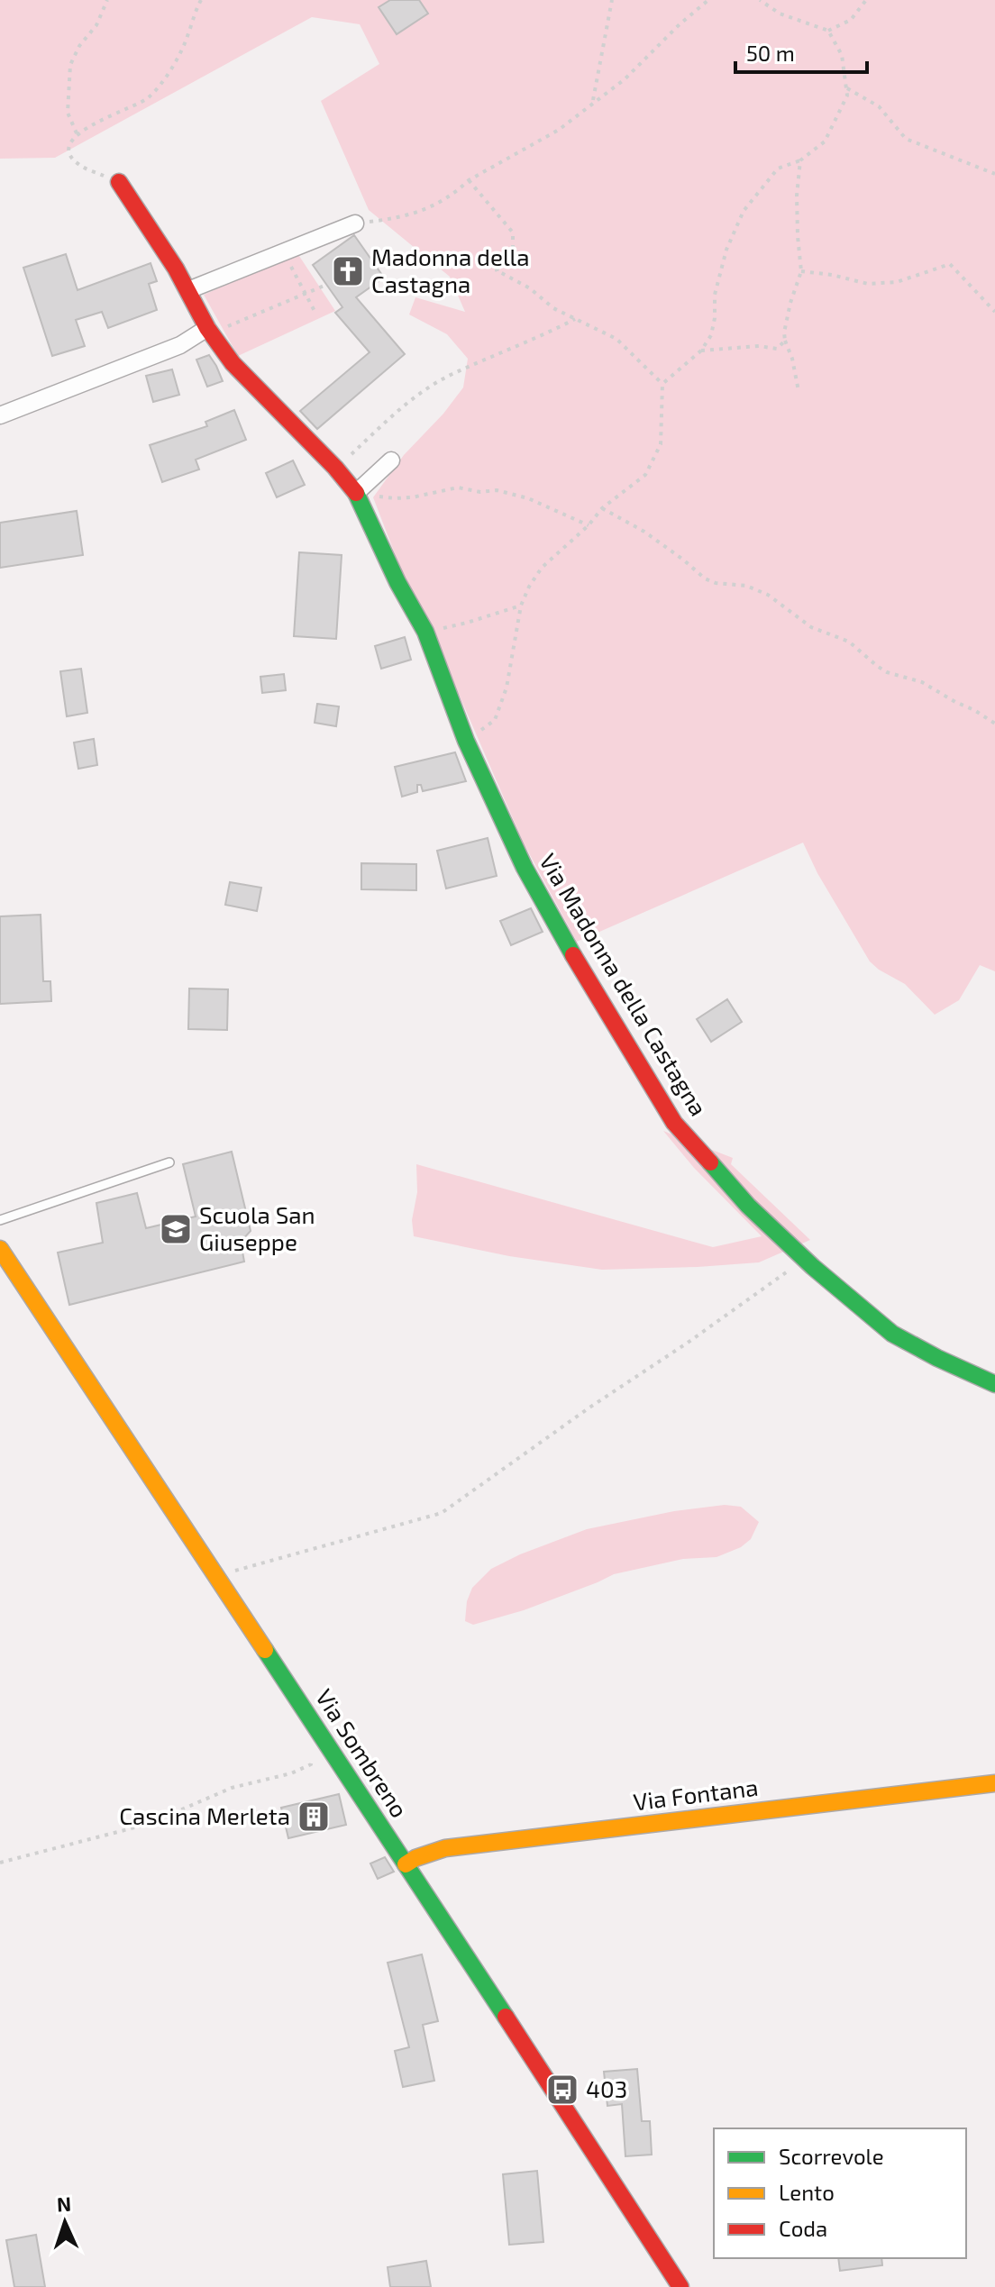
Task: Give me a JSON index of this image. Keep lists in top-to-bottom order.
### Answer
{
  "streets": {
    "street": ["Via Madonna della Castagna", "Via Sombreno", "Via Fontana"]
  },
  "crossings": [
    ["Via Sombreno", "Via Fontana"]
  ],
  "places": {
    "church": ["Madonna della Castagna"],
    "school or university": ["Scuola San Giuseppe"],
    "building": ["Cascina Merleta"],
    "bus stop": ["403"]
  },
  "legend": ["Scorrevole", "Lento", "Coda"],
  "scale_bar": "50 m",
  "north": "top"
}
